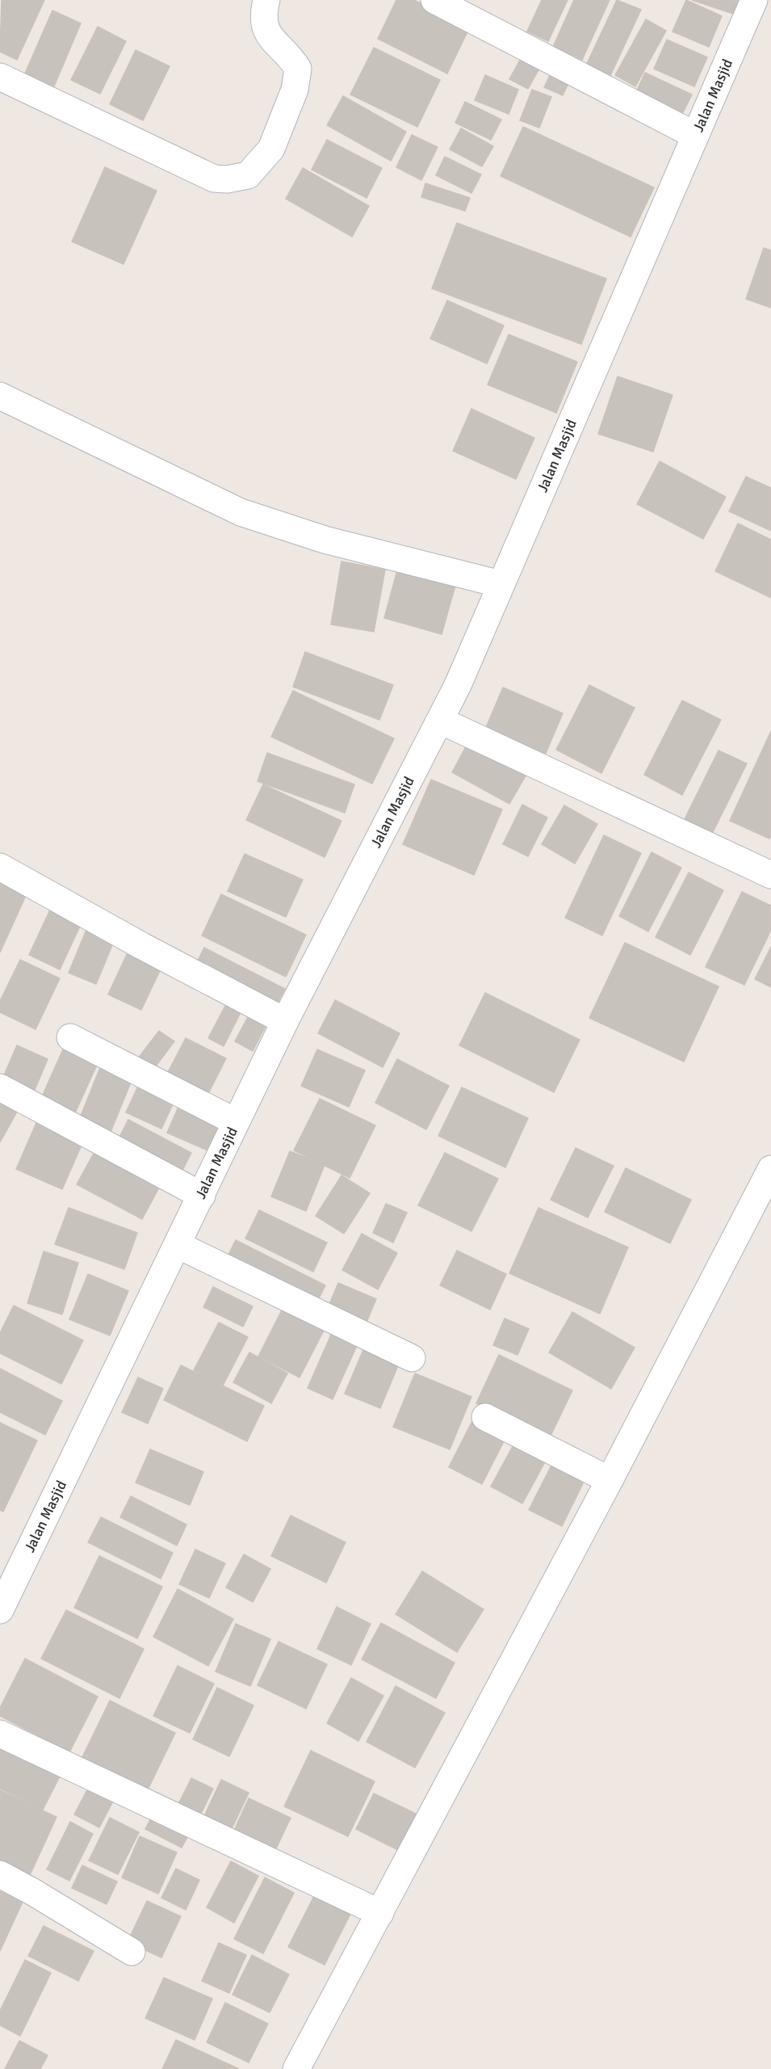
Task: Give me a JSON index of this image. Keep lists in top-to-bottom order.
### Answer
{
  "streets": {
    "street": ["Jalan Masjid"]
  }
}
